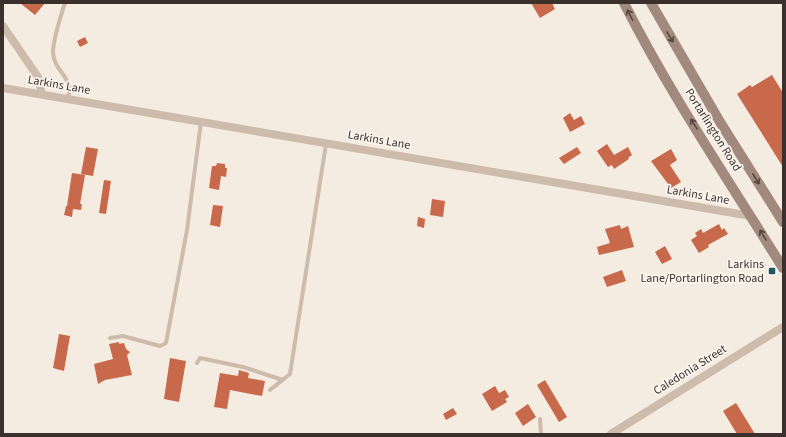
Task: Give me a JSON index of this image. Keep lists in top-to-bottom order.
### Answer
{
  "streets": {
    "main road": ["Portarlington Road"],
    "street": ["Larkins Lane", "Caledonia Street"]
  },
  "crossings": [
    ["Larkins Lane", "Portarlington Road"]
  ],
  "places": {
    "transit": ["Larkins Lane/Portarlington Road"]
  }
}
